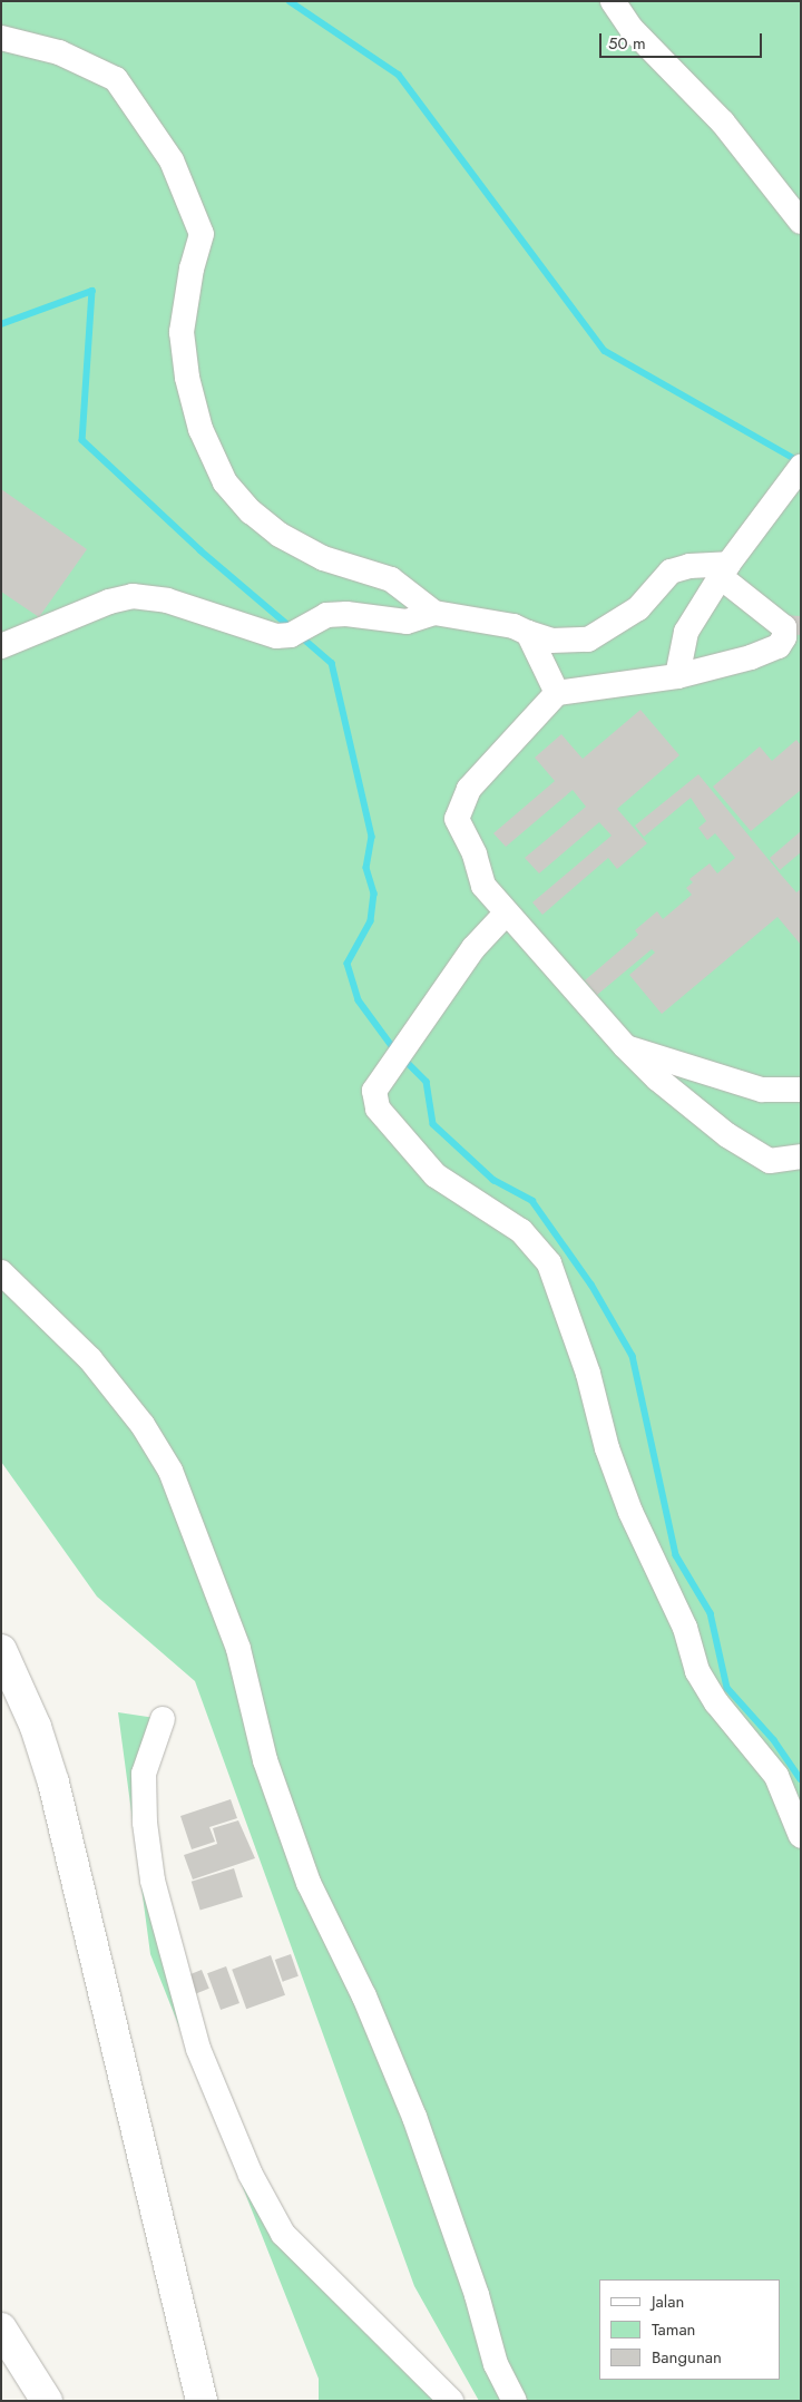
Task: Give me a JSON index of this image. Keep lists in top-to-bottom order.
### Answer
{
  "legend": ["Jalan", "Taman", "Bangunan"],
  "scale_bar": "50 m"
}
